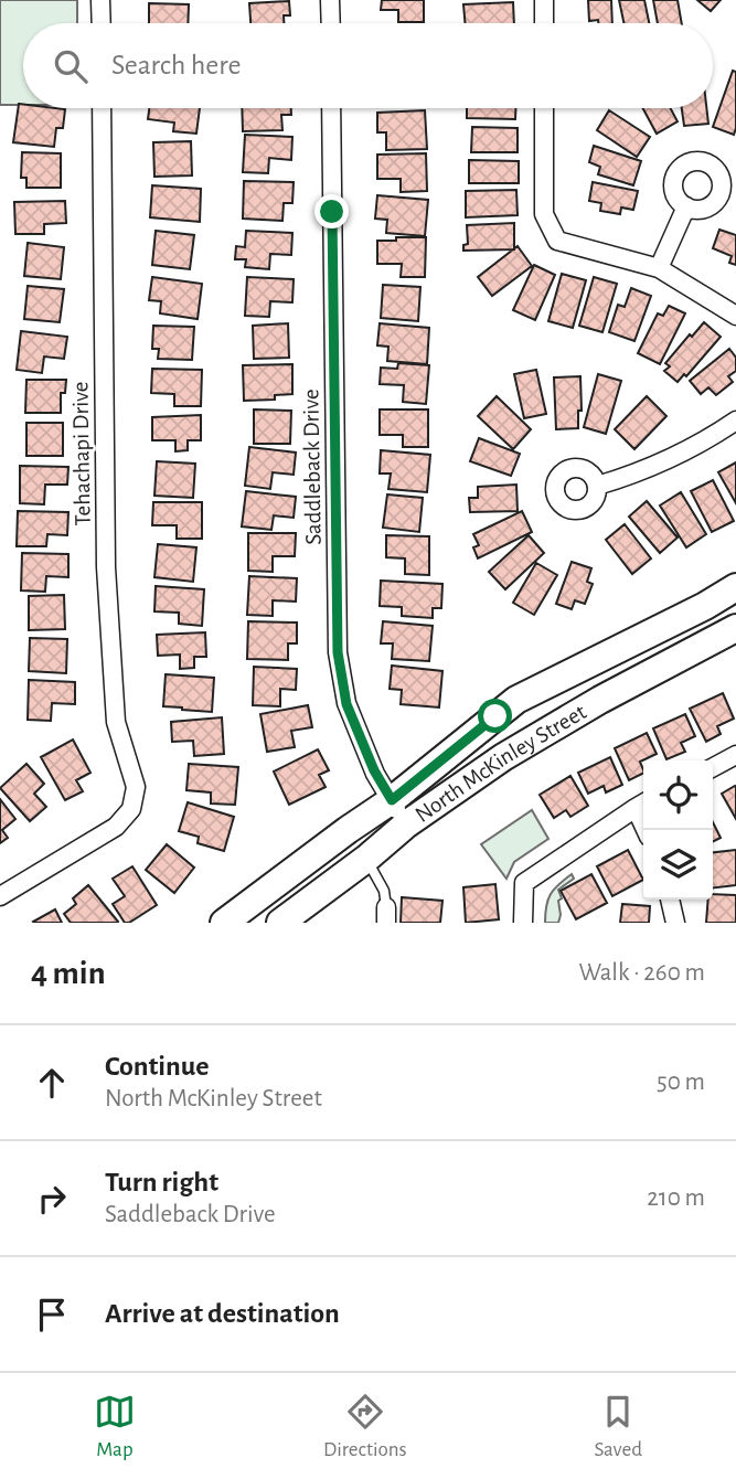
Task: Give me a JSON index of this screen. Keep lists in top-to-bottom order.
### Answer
{
  "streets": {
    "main road": ["North McKinley Street"],
    "street": ["Tehachapi Drive", "Saddleback Drive"]
  },
  "crossings": [
    ["Saddleback Drive", "North McKinley Street"]
  ],
  "page": {
    "search": "Search here",
    "heading": ["4 min", "Walk · 260 m"],
    "list": [
      ["Continue", "North McKinley Street", "50 m"],
      ["Turn right", "Saddleback Drive", "210 m"],
      "Arrive at destination"
    ],
    "nav": ["Map", "Directions", "Saved"]
  }
}
